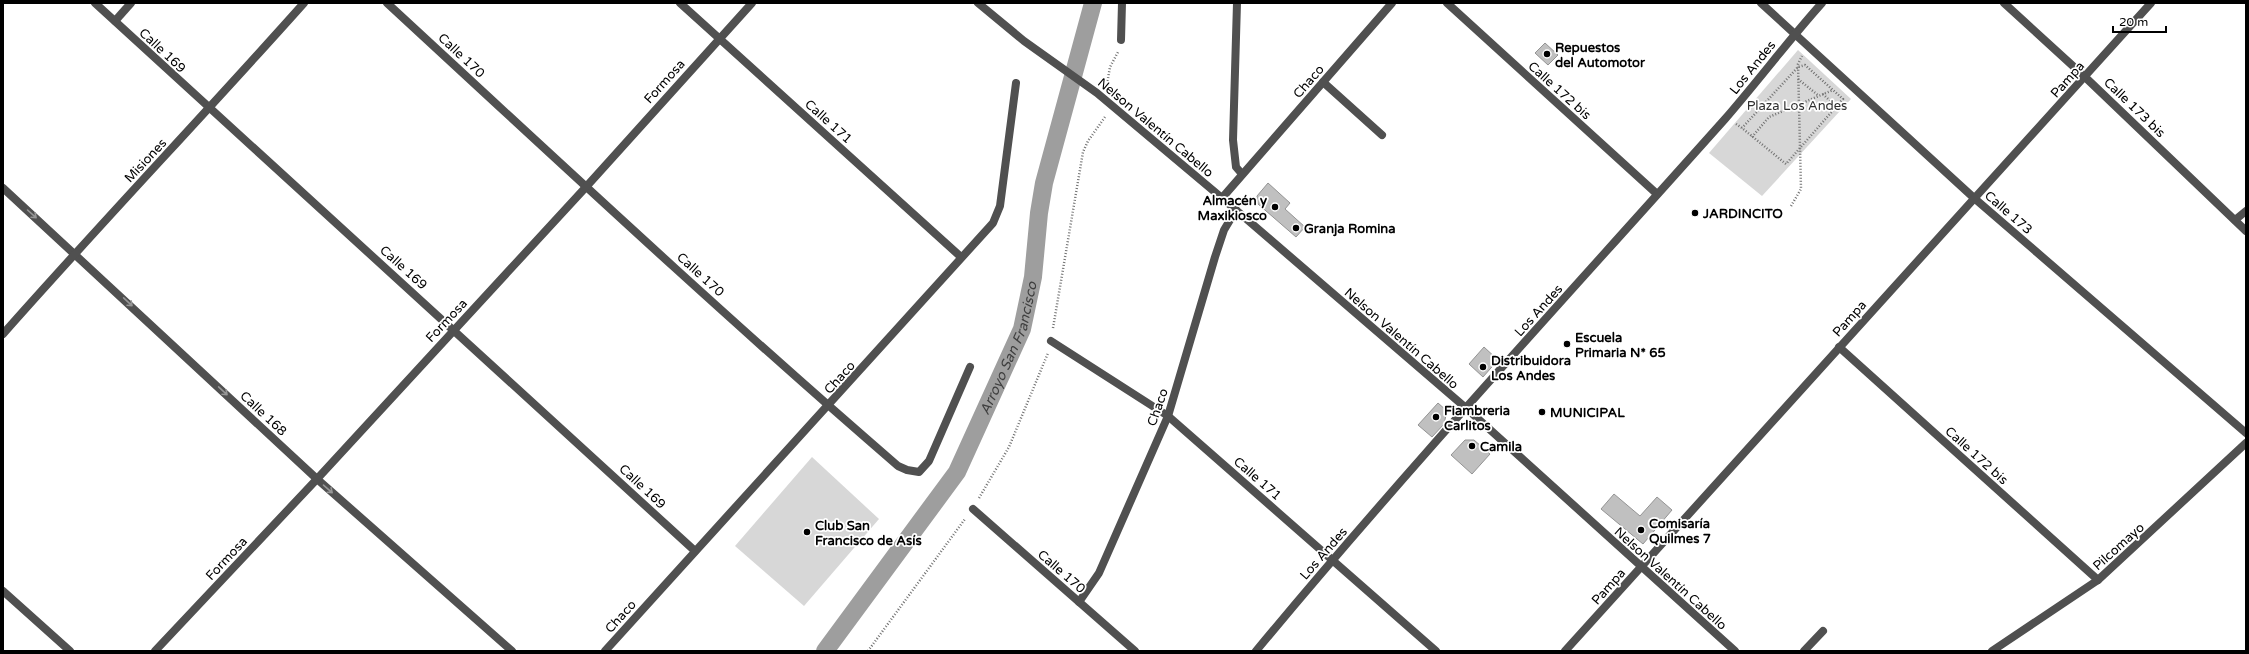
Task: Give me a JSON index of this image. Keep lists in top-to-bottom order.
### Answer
{
  "streets": {
    "street": [
      "Calle 169",
      "Calle 170",
      "Los Andes",
      "Pampa",
      "Formosa",
      "Chaco",
      "Calle 172 bis",
      "Calle 173 bis",
      "Calle 171",
      "Nelson Valentín Cabello",
      "Misiones",
      "Calle 173",
      "Calle 168",
      "Pilcomayo"
    ]
  },
  "crossings": [
    ["Calle 169", "Formosa"],
    ["Calle 169", "Chaco"],
    ["Calle 169", "Misiones"],
    ["Calle 170", "Formosa"],
    ["Calle 170", "Chaco"],
    ["Los Andes", "Calle 172 bis"],
    ["Los Andes", "Calle 171"],
    ["Los Andes", "Nelson Valentín Cabello"],
    ["Los Andes", "Calle 173"],
    ["Pampa", "Calle 172 bis"],
    ["Pampa", "Calle 173 bis"],
    ["Pampa", "Nelson Valentín Cabello"],
    ["Pampa", "Calle 173"],
    ["Formosa", "Calle 171"],
    ["Formosa", "Calle 168"],
    ["Chaco", "Calle 171"],
    ["Chaco", "Nelson Valentín Cabello"],
    ["Calle 172 bis", "Pilcomayo"],
    ["Misiones", "Calle 168"]
  ],
  "one_way": ["Calle 168"],
  "water": ["Arroyo San Francisco"],
  "parks": ["Plaza Los Andes"],
  "places": [
    "Repuestos del Automotor",
    "Almacén y Maxikiosco",
    "JARDINCITO",
    "Granja Romina",
    "Escuela Primaria N* 65",
    "Distribuidora Los Andes",
    "MUNICIPAL",
    "Fiambreria Carlitos",
    "Camila",
    "Comisaría Quilmes 7",
    "Club San Francisco de Asís"
  ],
  "scale_bar": "20 m"
}
